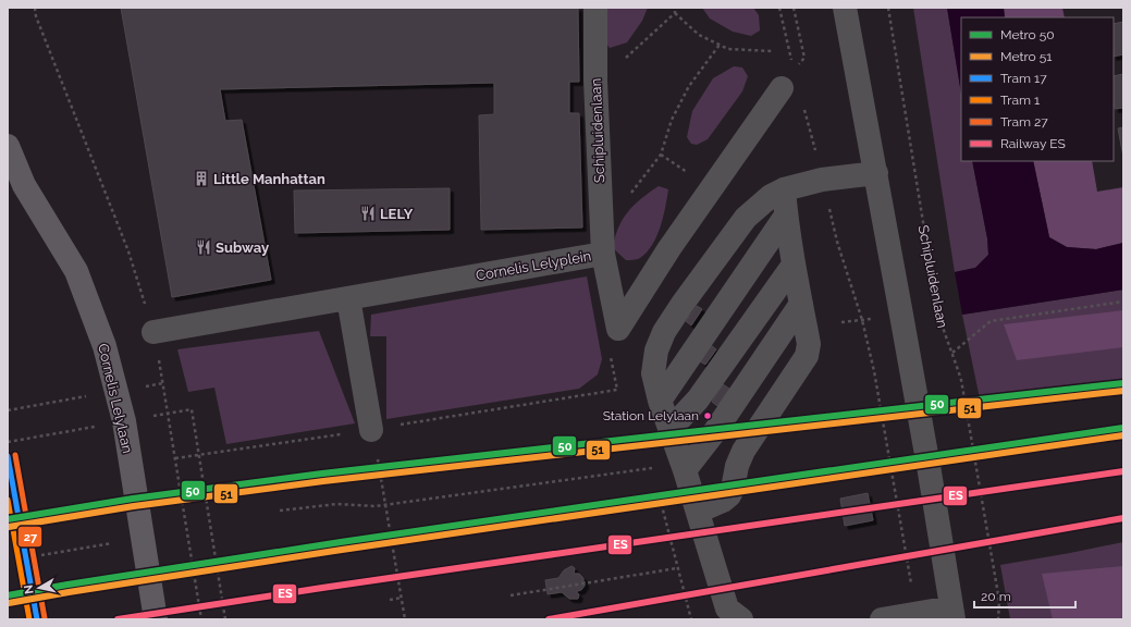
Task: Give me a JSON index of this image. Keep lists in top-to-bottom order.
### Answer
{
  "streets": {
    "main road": ["Cornelis Lelylaan"],
    "street": ["Schipluidenlaan", "Cornelis Lelyplein"]
  },
  "crossings": [
    ["Schipluidenlaan", "Cornelis Lelyplein"]
  ],
  "places": {
    "building": ["Little Manhattan"],
    "restaurant": ["LELY", "Subway"],
    "other": ["Station Lelylaan"]
  },
  "lines": [
    "metro line 50",
    "metro line 51",
    "tram line 27",
    "tram line 17",
    "rail line ES",
    "tram line 1"
  ],
  "legend": [
    "Metro 50",
    "Metro 51",
    "Tram 17",
    "Tram 1",
    "Tram 27",
    "Railway ES"
  ],
  "scale_bar": "20 m",
  "north": "left"
}
